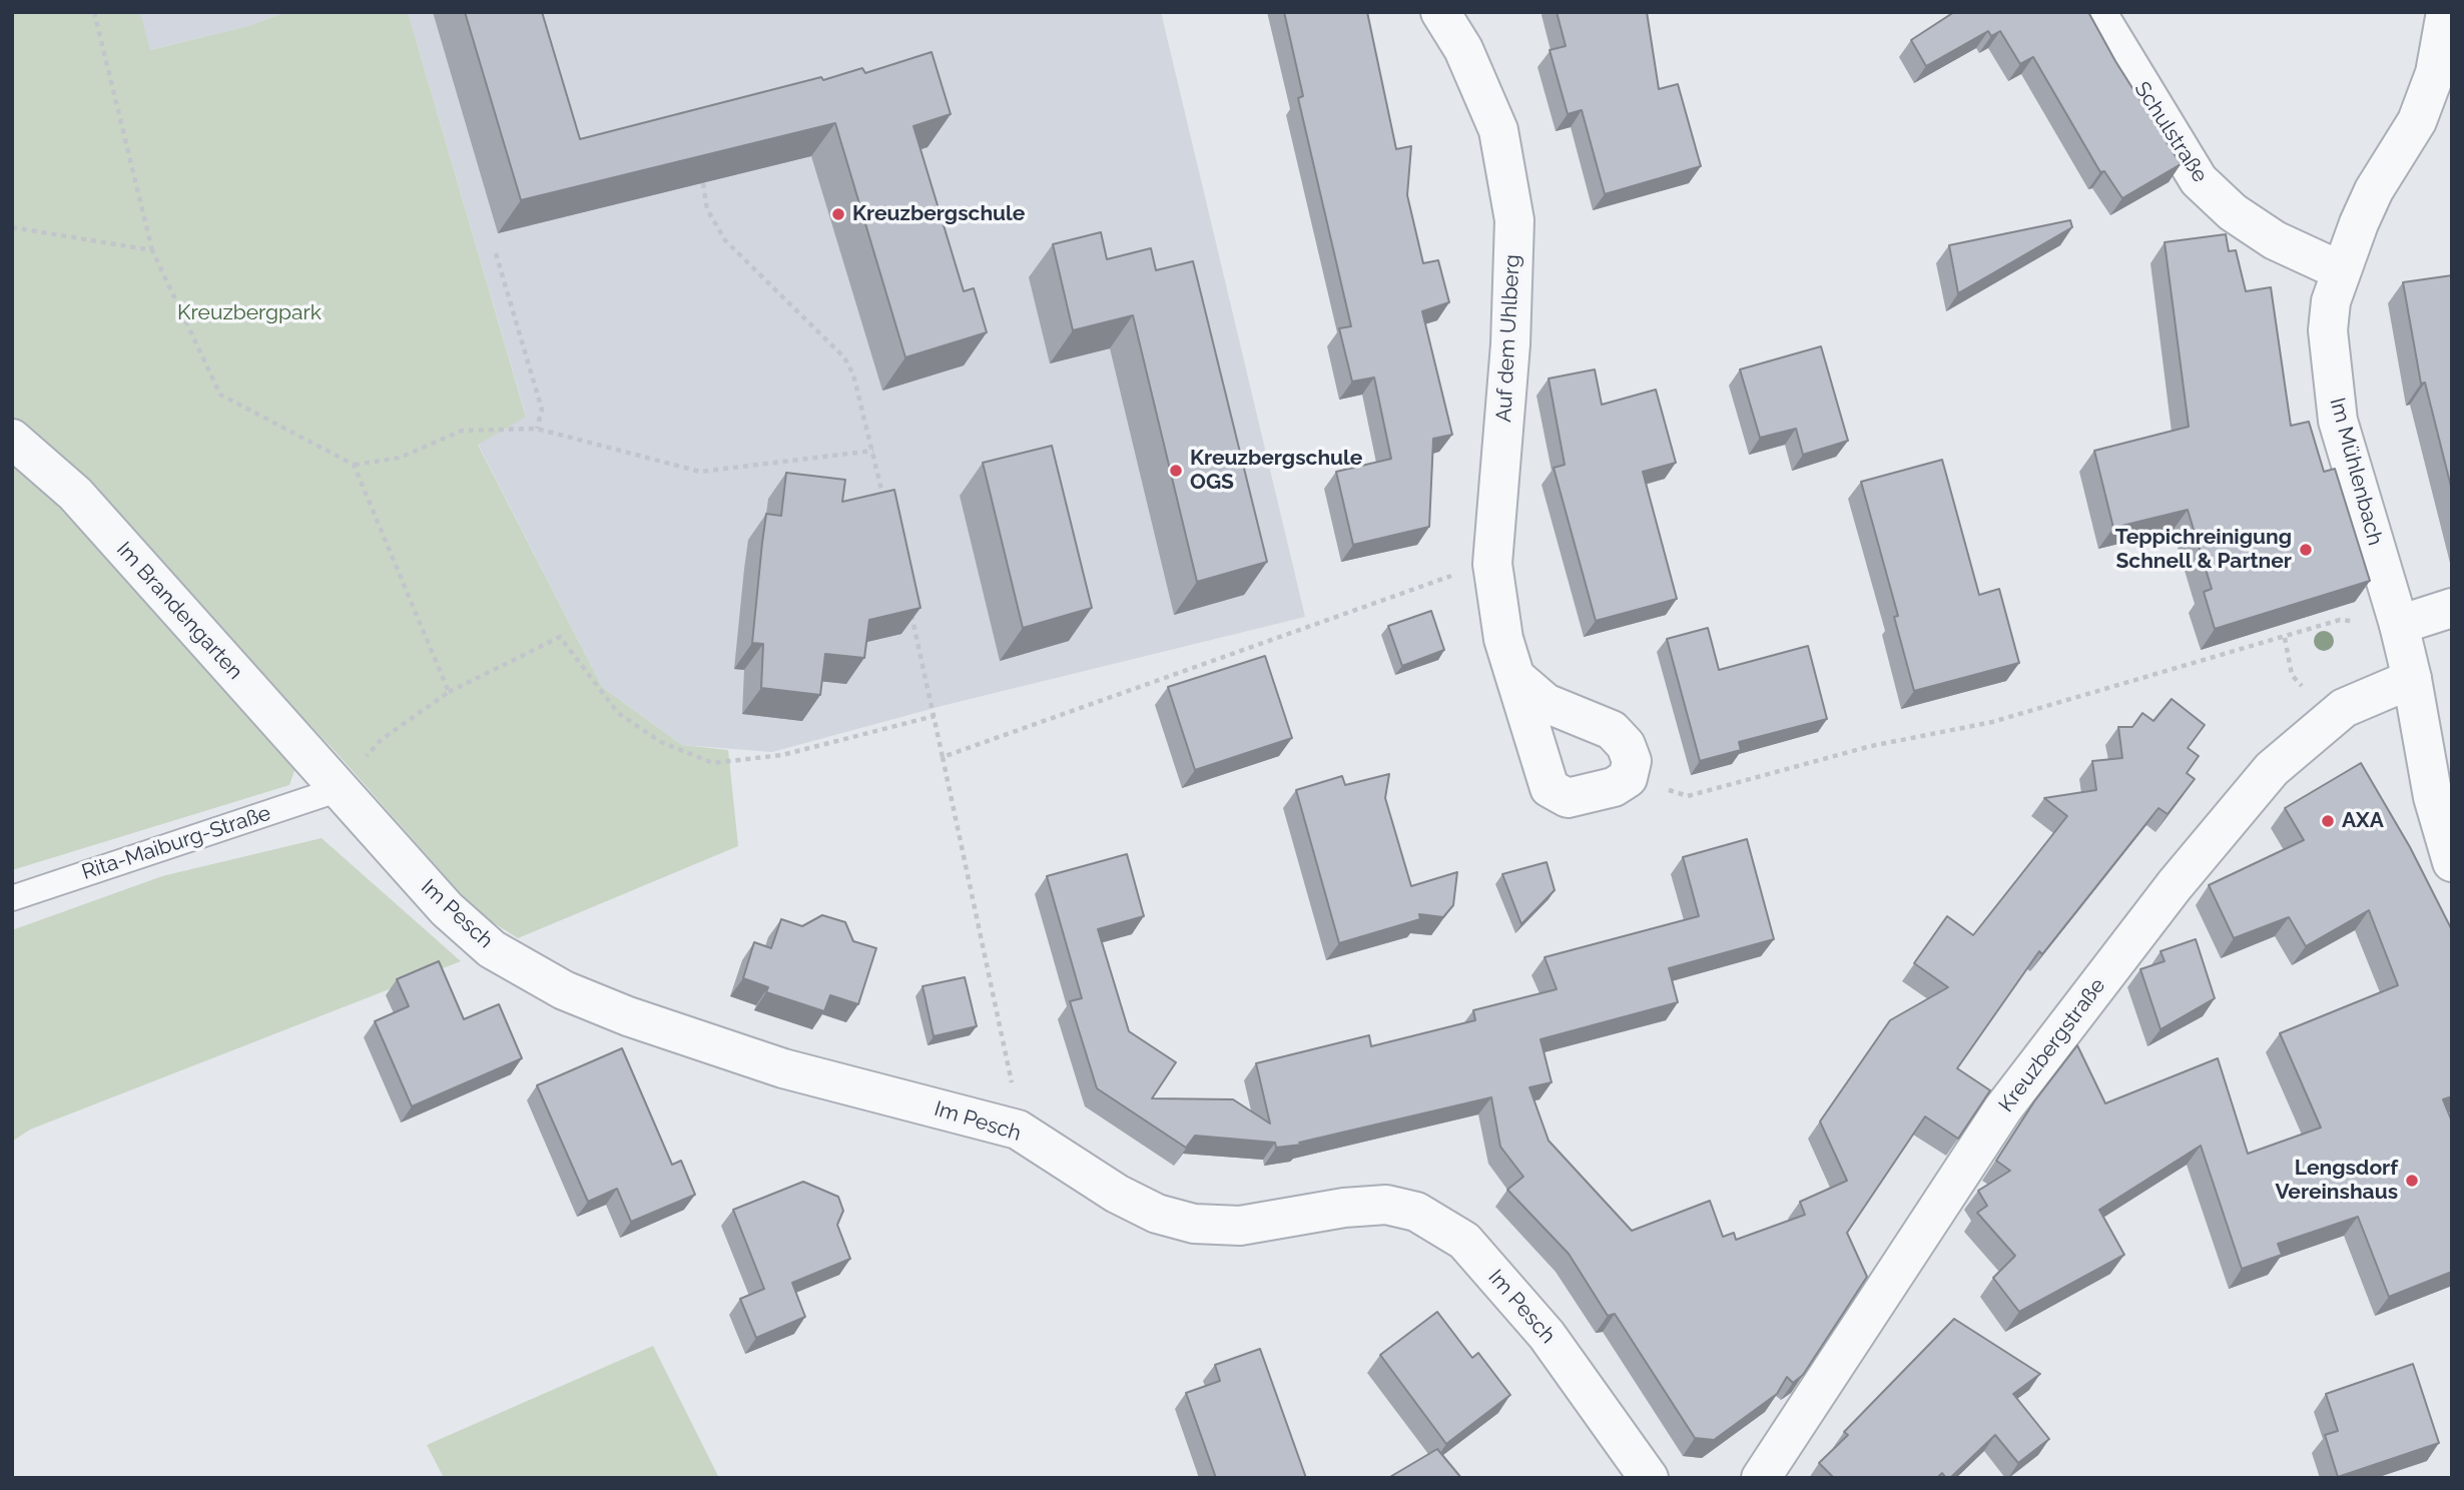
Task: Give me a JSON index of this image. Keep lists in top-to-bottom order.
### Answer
{
  "streets": {
    "street": [
      "Schulstraße",
      "Auf dem Uhlberg",
      "Im Mühlenbach",
      "Im Brandengarten",
      "Im Pesch",
      "Kreuzbergstraße"
    ],
    "lane": ["Rita-Maiburg-Straße"]
  },
  "crossings": [
    ["Schulstraße", "Im Mühlenbach"],
    ["Im Mühlenbach", "Kreuzbergstraße"],
    ["Im Brandengarten", "Rita-Maiburg-Straße"],
    ["Im Brandengarten", "Im Pesch"],
    ["Rita-Maiburg-Straße", "Im Pesch"]
  ],
  "parks": ["Kreuzbergpark"],
  "places": [
    "Kreuzbergschule",
    "Kreuzbergschule OGS",
    "Teppichreinigung Schnell & Partner",
    "AXA",
    "Lengsdorf Vereinshaus"
  ]
}
